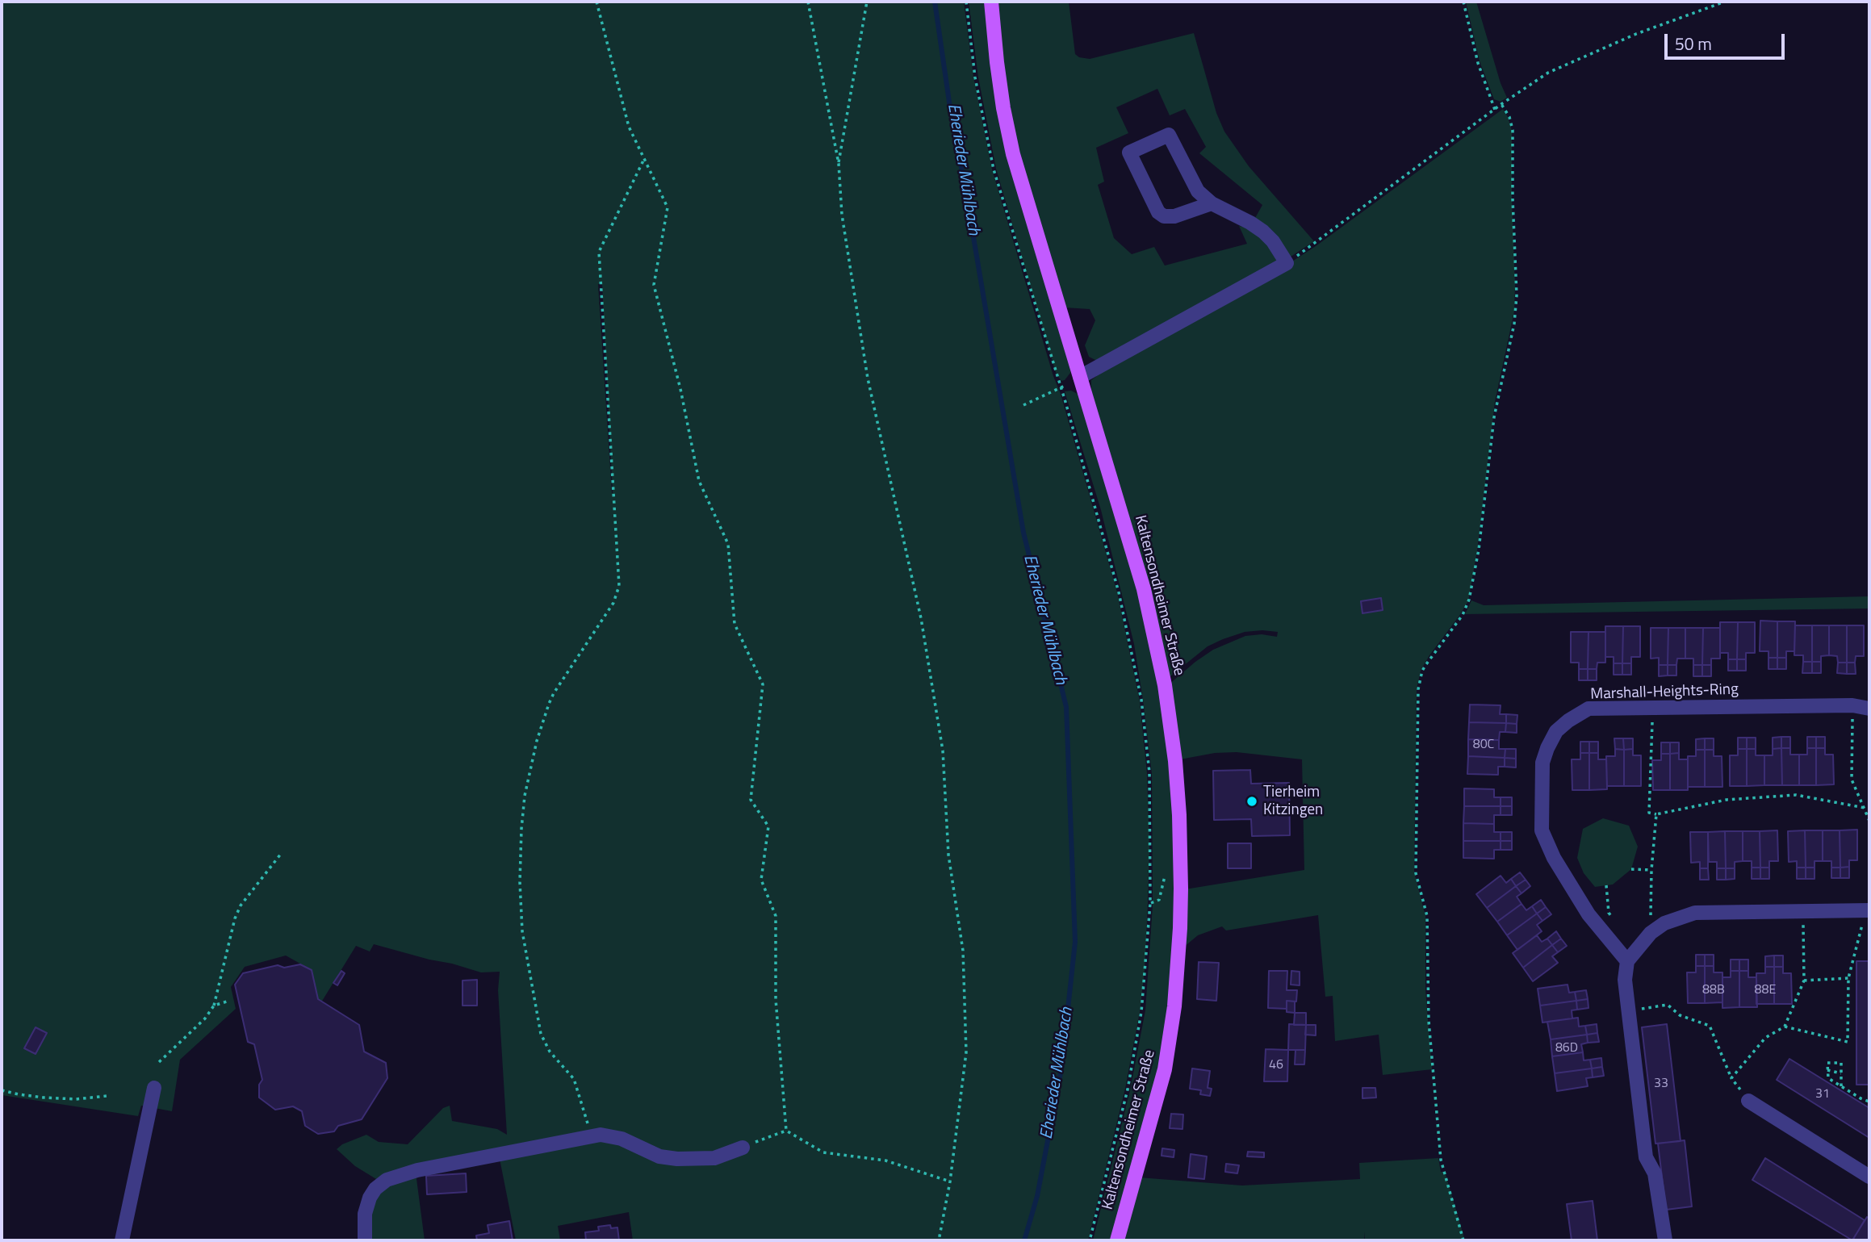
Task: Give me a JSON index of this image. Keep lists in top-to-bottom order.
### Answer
{
  "streets": {
    "main road": ["Kaltensondheimer Straße"],
    "street": ["Marshall-Heights-Ring"]
  },
  "water": ["Eherieder Mühlbach"],
  "places": ["Tierheim Kitzingen"],
  "house_numbers": [
    "80C",
    "88B",
    "88E",
    "86D",
    "46",
    "33",
    "31"
  ],
  "scale_bar": "50 m"
}
